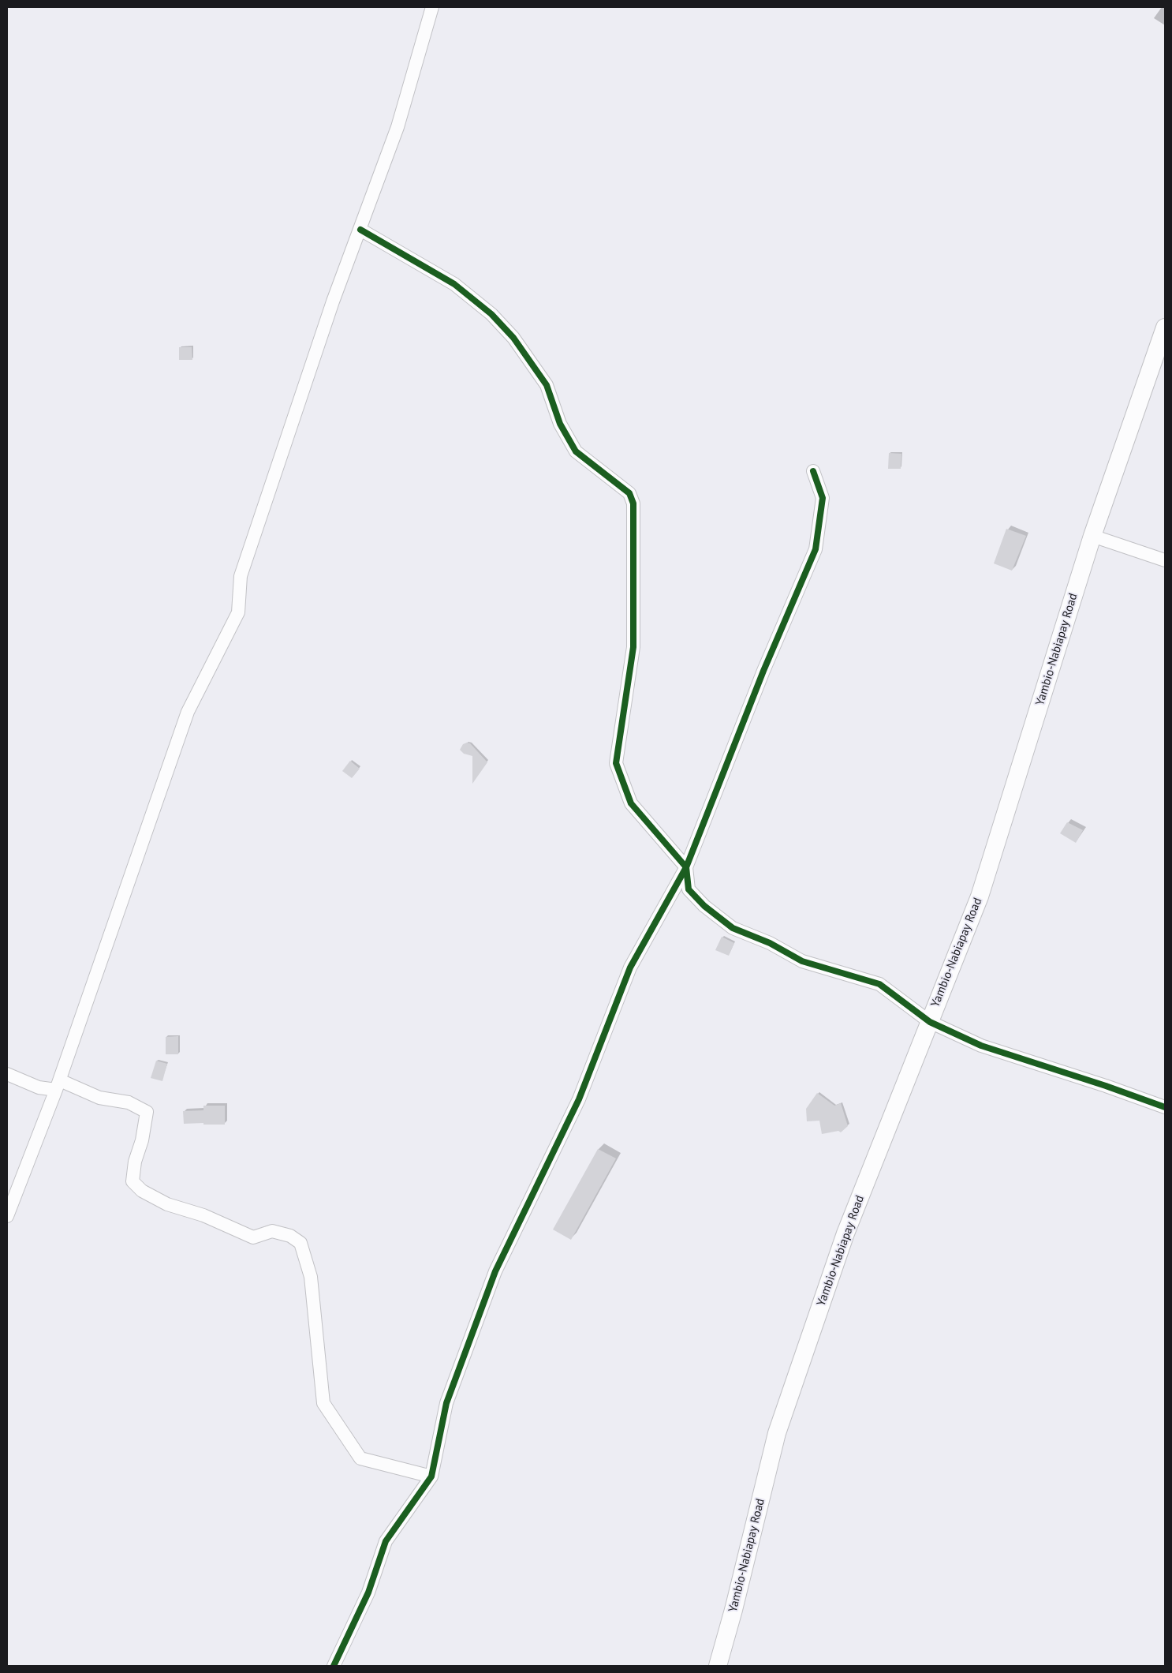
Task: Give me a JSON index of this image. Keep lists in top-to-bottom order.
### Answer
{
  "streets": {
    "main road": ["Yambio-Nabiapay Road"]
  }
}
